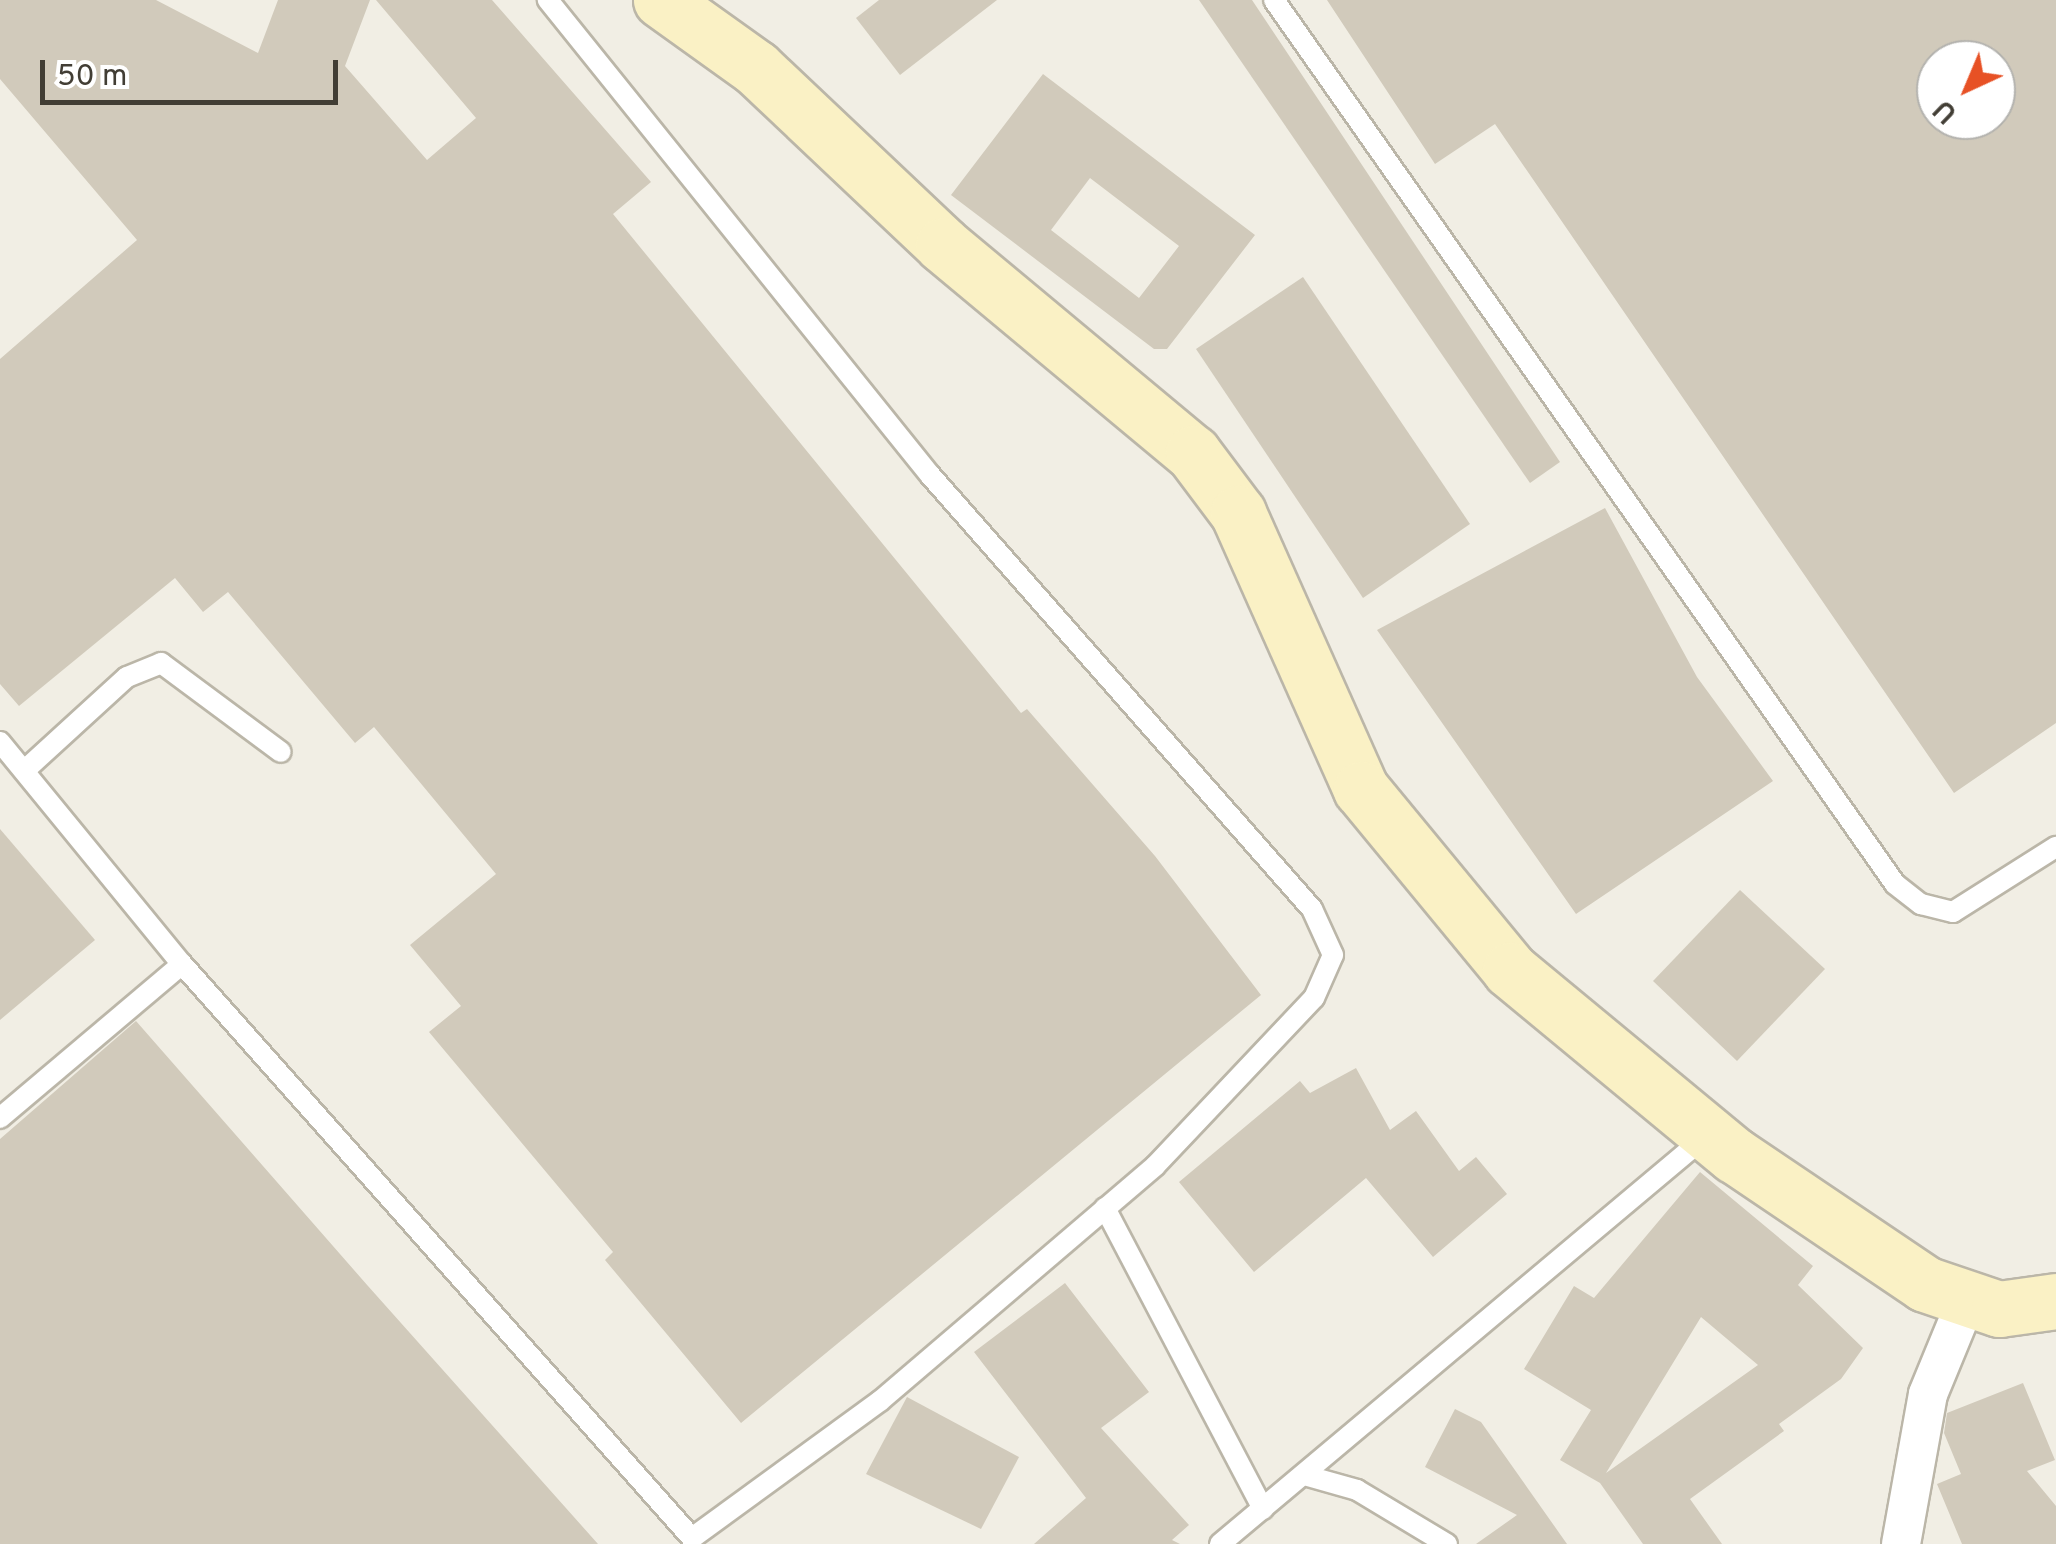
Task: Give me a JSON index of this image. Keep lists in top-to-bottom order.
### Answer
{
  "scale_bar": "50 m",
  "north": "bottom left"
}
